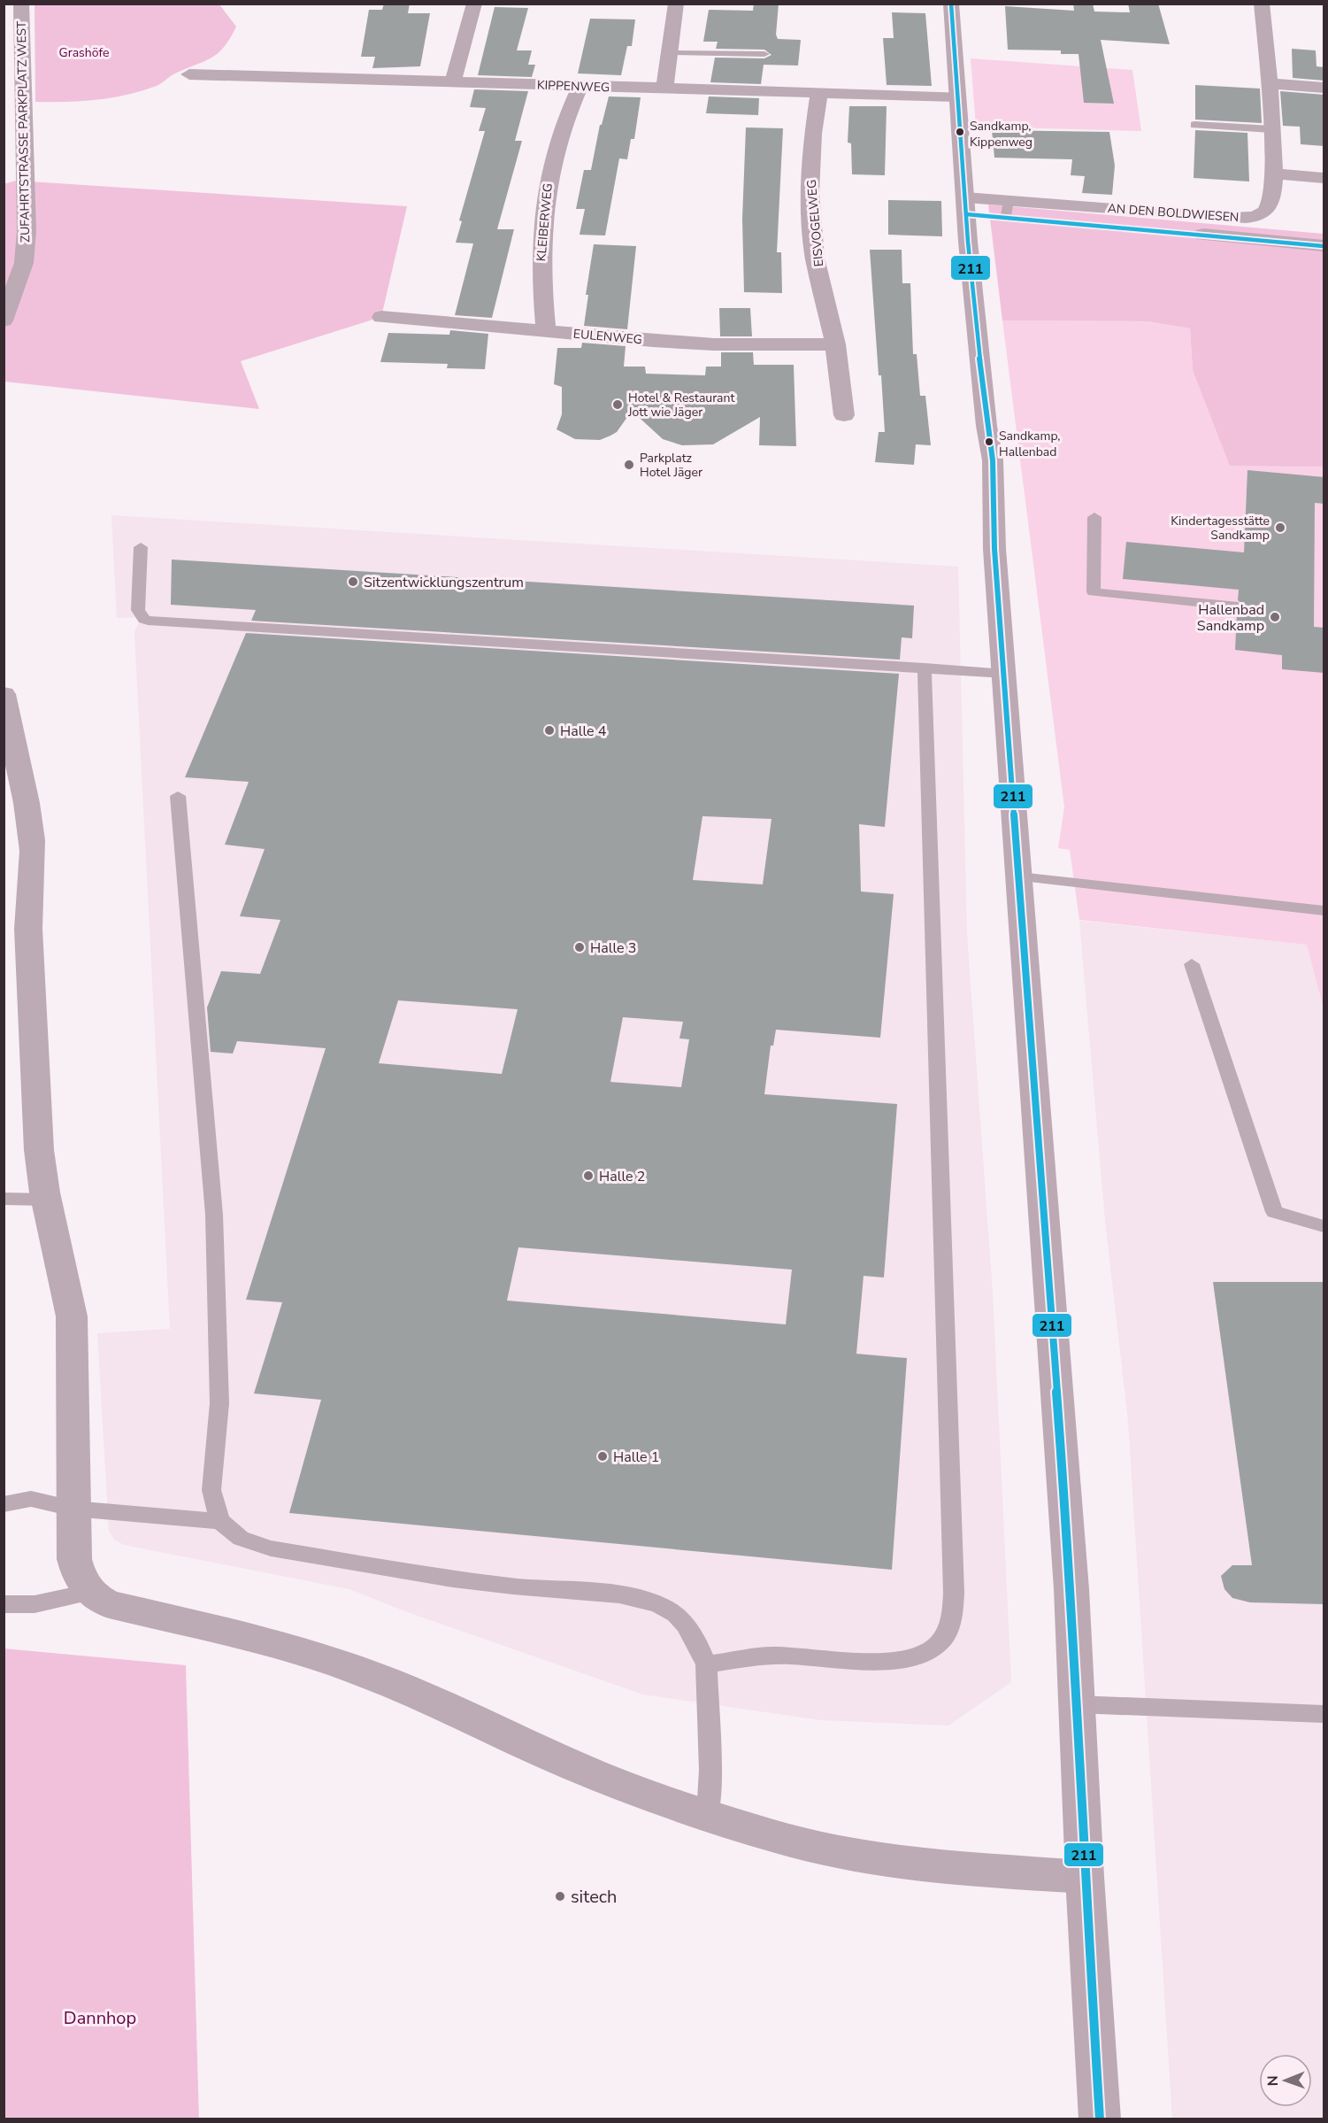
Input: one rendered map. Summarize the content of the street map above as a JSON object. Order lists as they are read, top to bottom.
{
  "streets": {
    "street": [
      "KIPPENWEG",
      "ZUFAHRTSTRASSE PARKPLATZ WEST",
      "AN DEN BOLDWIESEN",
      "KLEIBERWEG",
      "EISVOGELWEG",
      "EULENWEG"
    ]
  },
  "crossings": [
    ["KIPPENWEG", "KLEIBERWEG"],
    ["KIPPENWEG", "EISVOGELWEG"],
    ["KLEIBERWEG", "EULENWEG"],
    ["EISVOGELWEG", "EULENWEG"]
  ],
  "parks": ["Grashöfe", "Dannhop"],
  "places": [
    "Sandkamp, Kippenweg",
    "Hotel & Restaurant Jott wie Jäger",
    "Sandkamp, Hallenbad",
    "Parkplatz Hotel Jäger",
    "Kindertagesstätte Sandkamp",
    "Sitzentwicklungszentrum",
    "Hallenbad Sandkamp",
    "Halle 4",
    "Halle 3",
    "Halle 2",
    "Halle 1",
    "sitech"
  ],
  "lines": ["transit line 211"],
  "north": "left"
}
